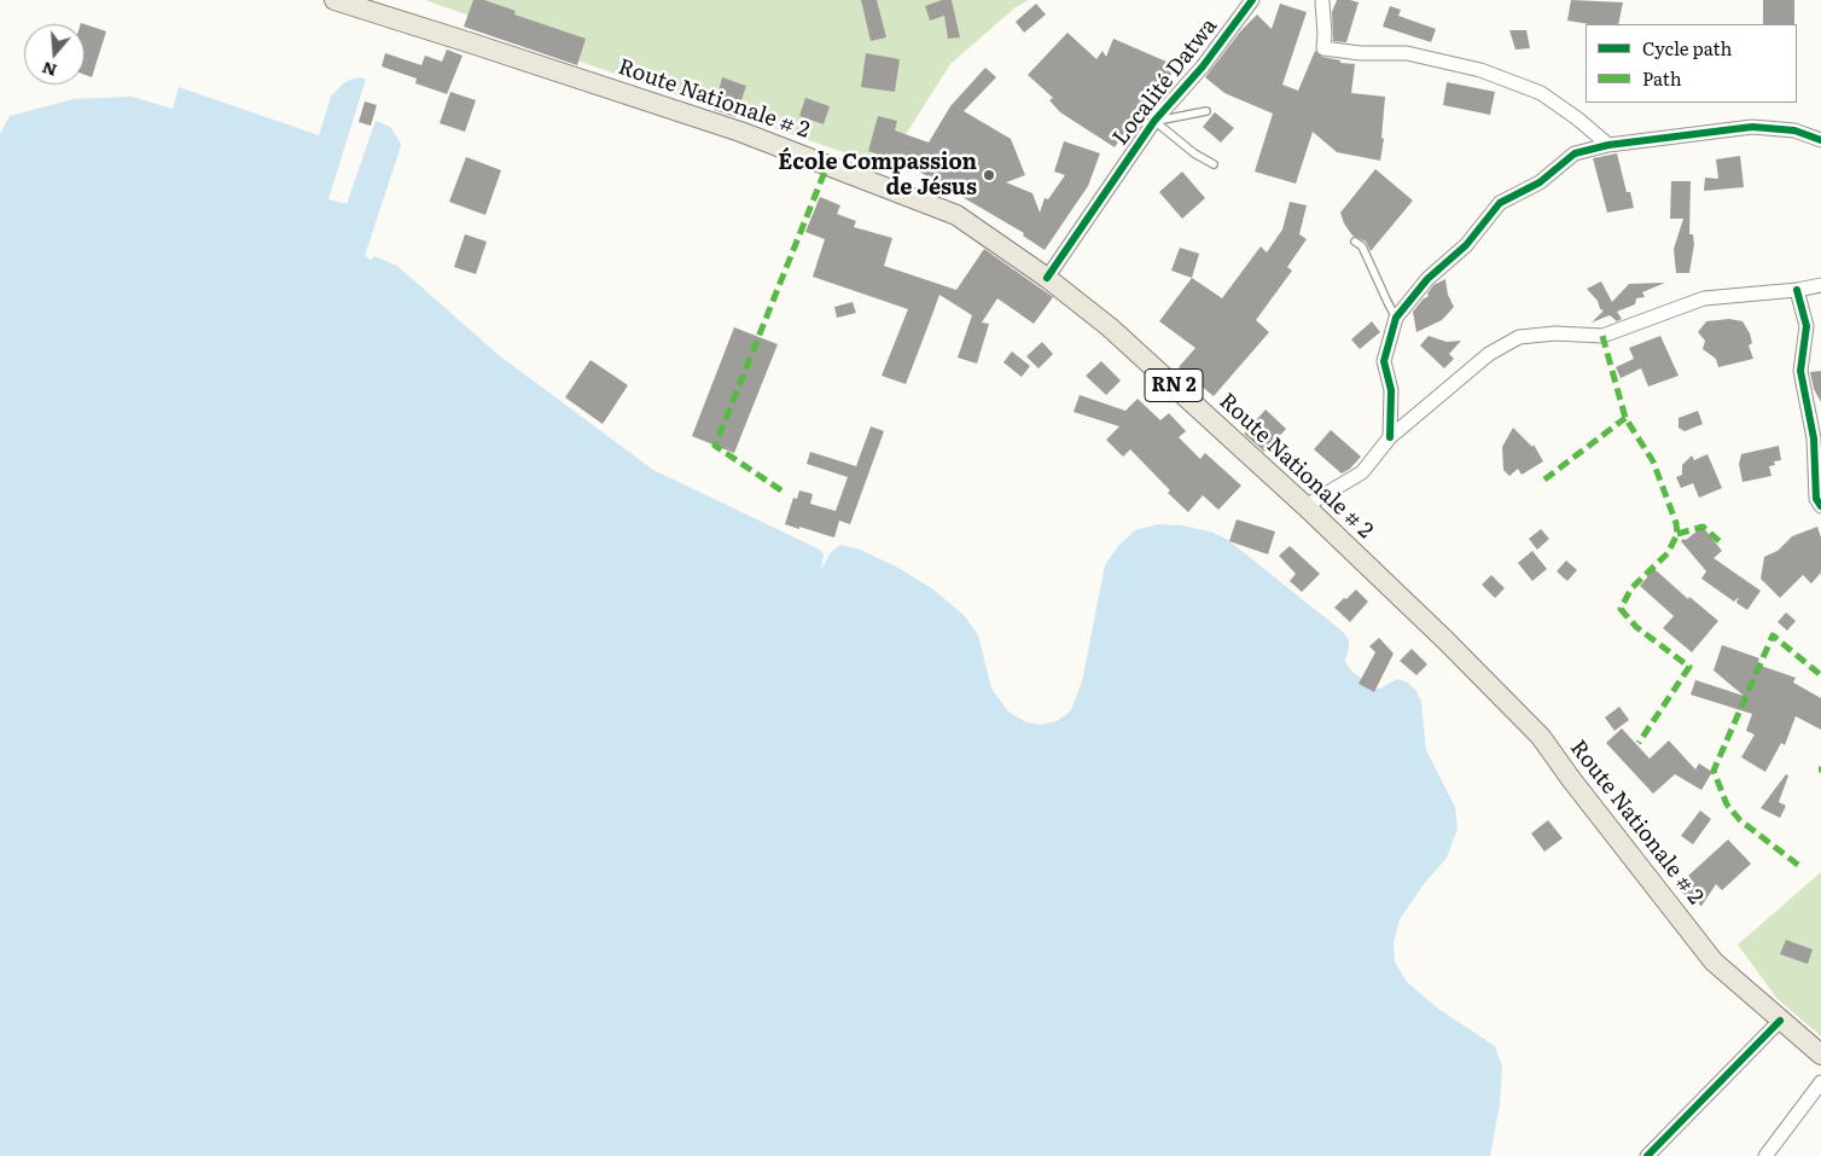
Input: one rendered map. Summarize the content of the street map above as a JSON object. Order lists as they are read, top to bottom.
{
  "streets": {
    "main road": ["Route Nationale # 2", "RN 2"],
    "street": ["Localité Datwa"]
  },
  "crossings": [
    ["Localité Datwa", "Route Nationale # 2"]
  ],
  "places": ["École Compassion de Jésus"],
  "legend": ["Cycle path", "Path"],
  "north": "bottom"
}
